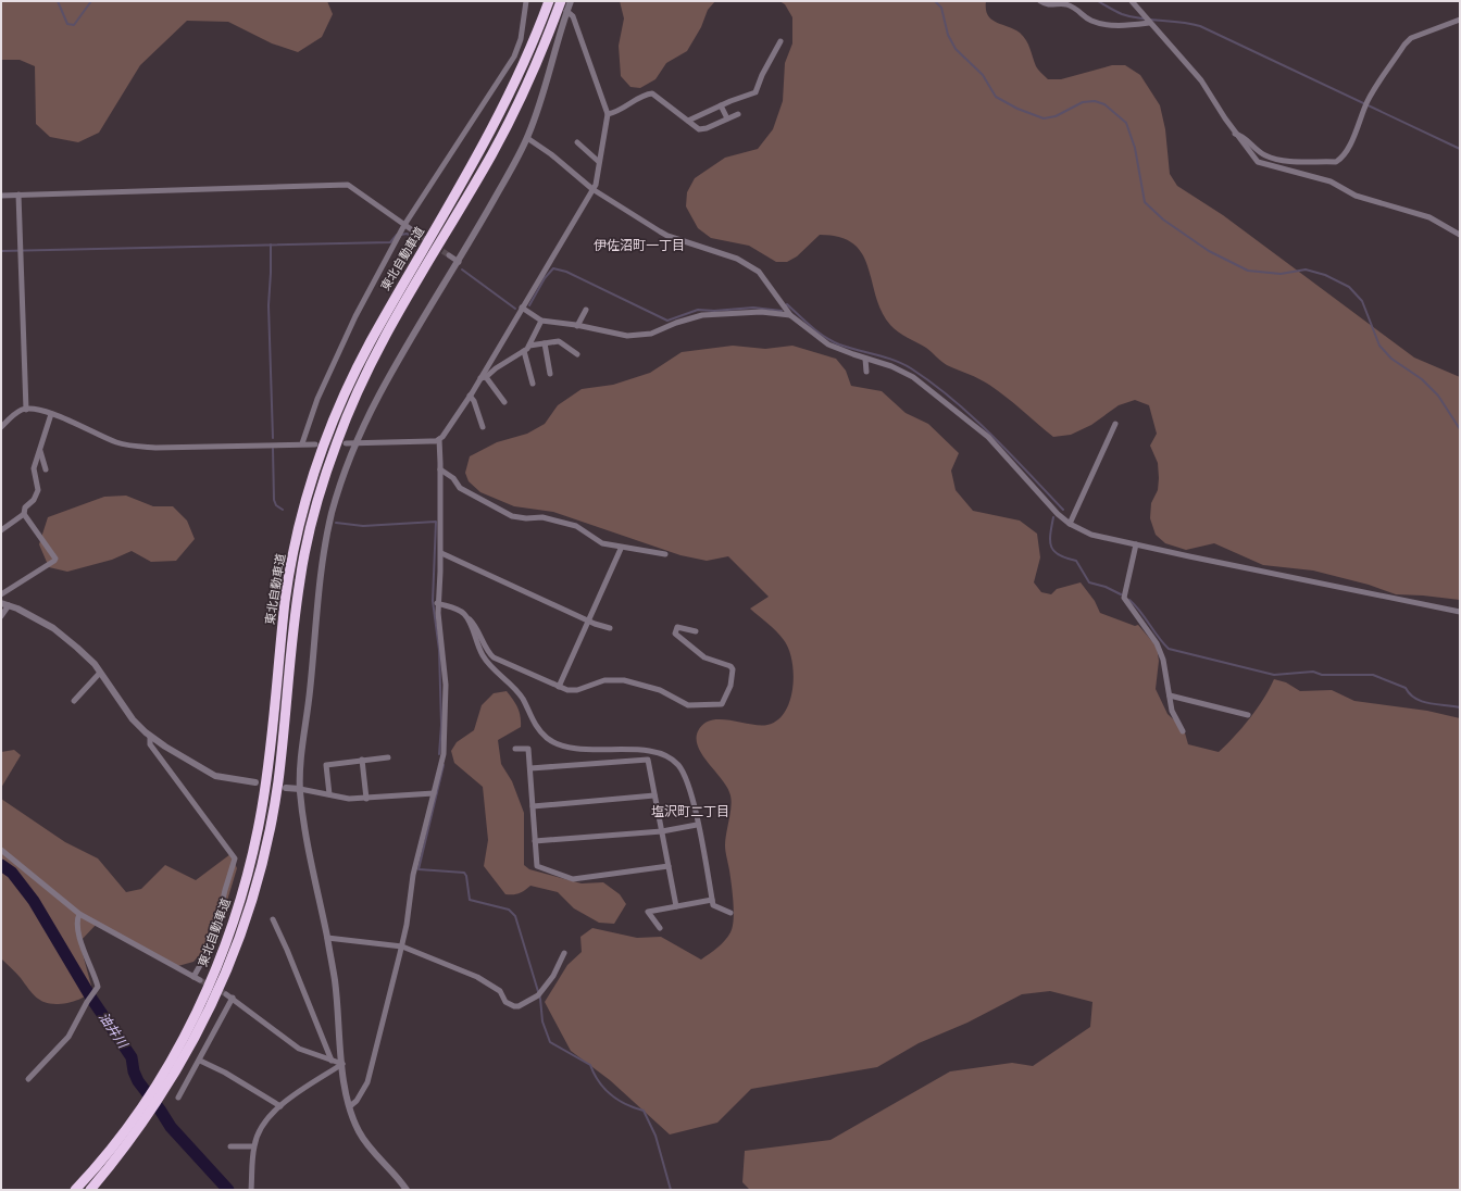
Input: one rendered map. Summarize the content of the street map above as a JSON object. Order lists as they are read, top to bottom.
{
  "streets": {
    "highway": ["東北自動車道"]
  },
  "districts": ["伊佐沼町一丁目", "塩沢町二丁目"],
  "water": ["油井川"]
}
